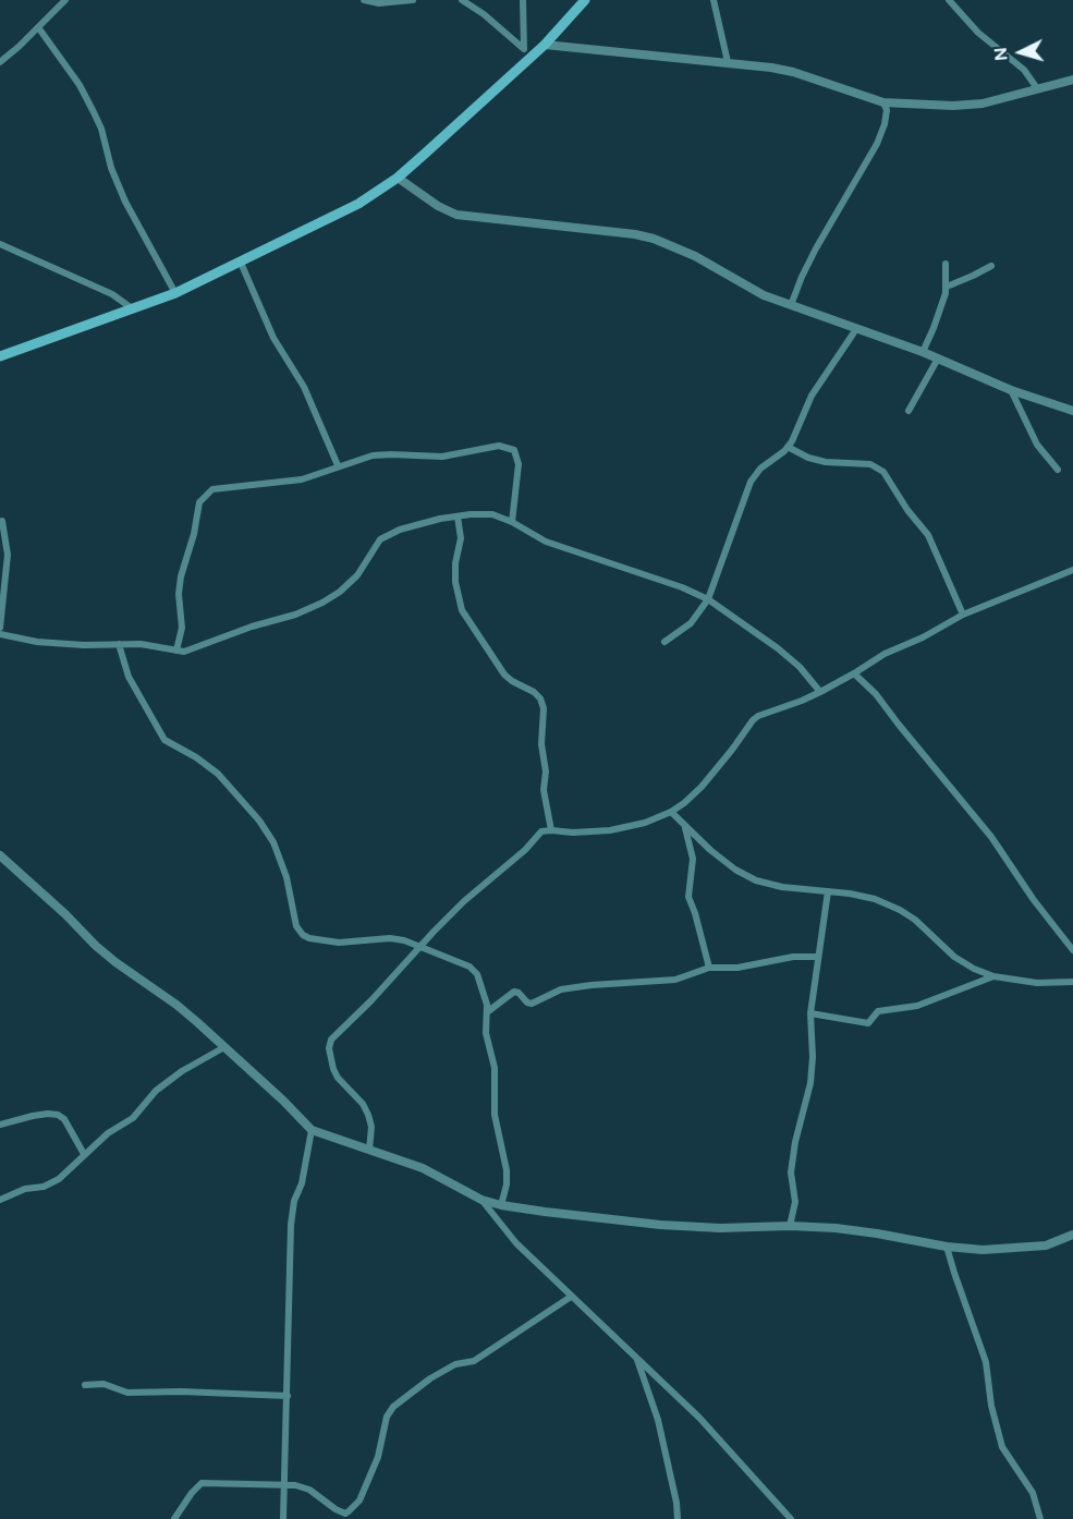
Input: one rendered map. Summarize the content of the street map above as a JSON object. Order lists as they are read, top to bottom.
{
  "north": "left"
}
